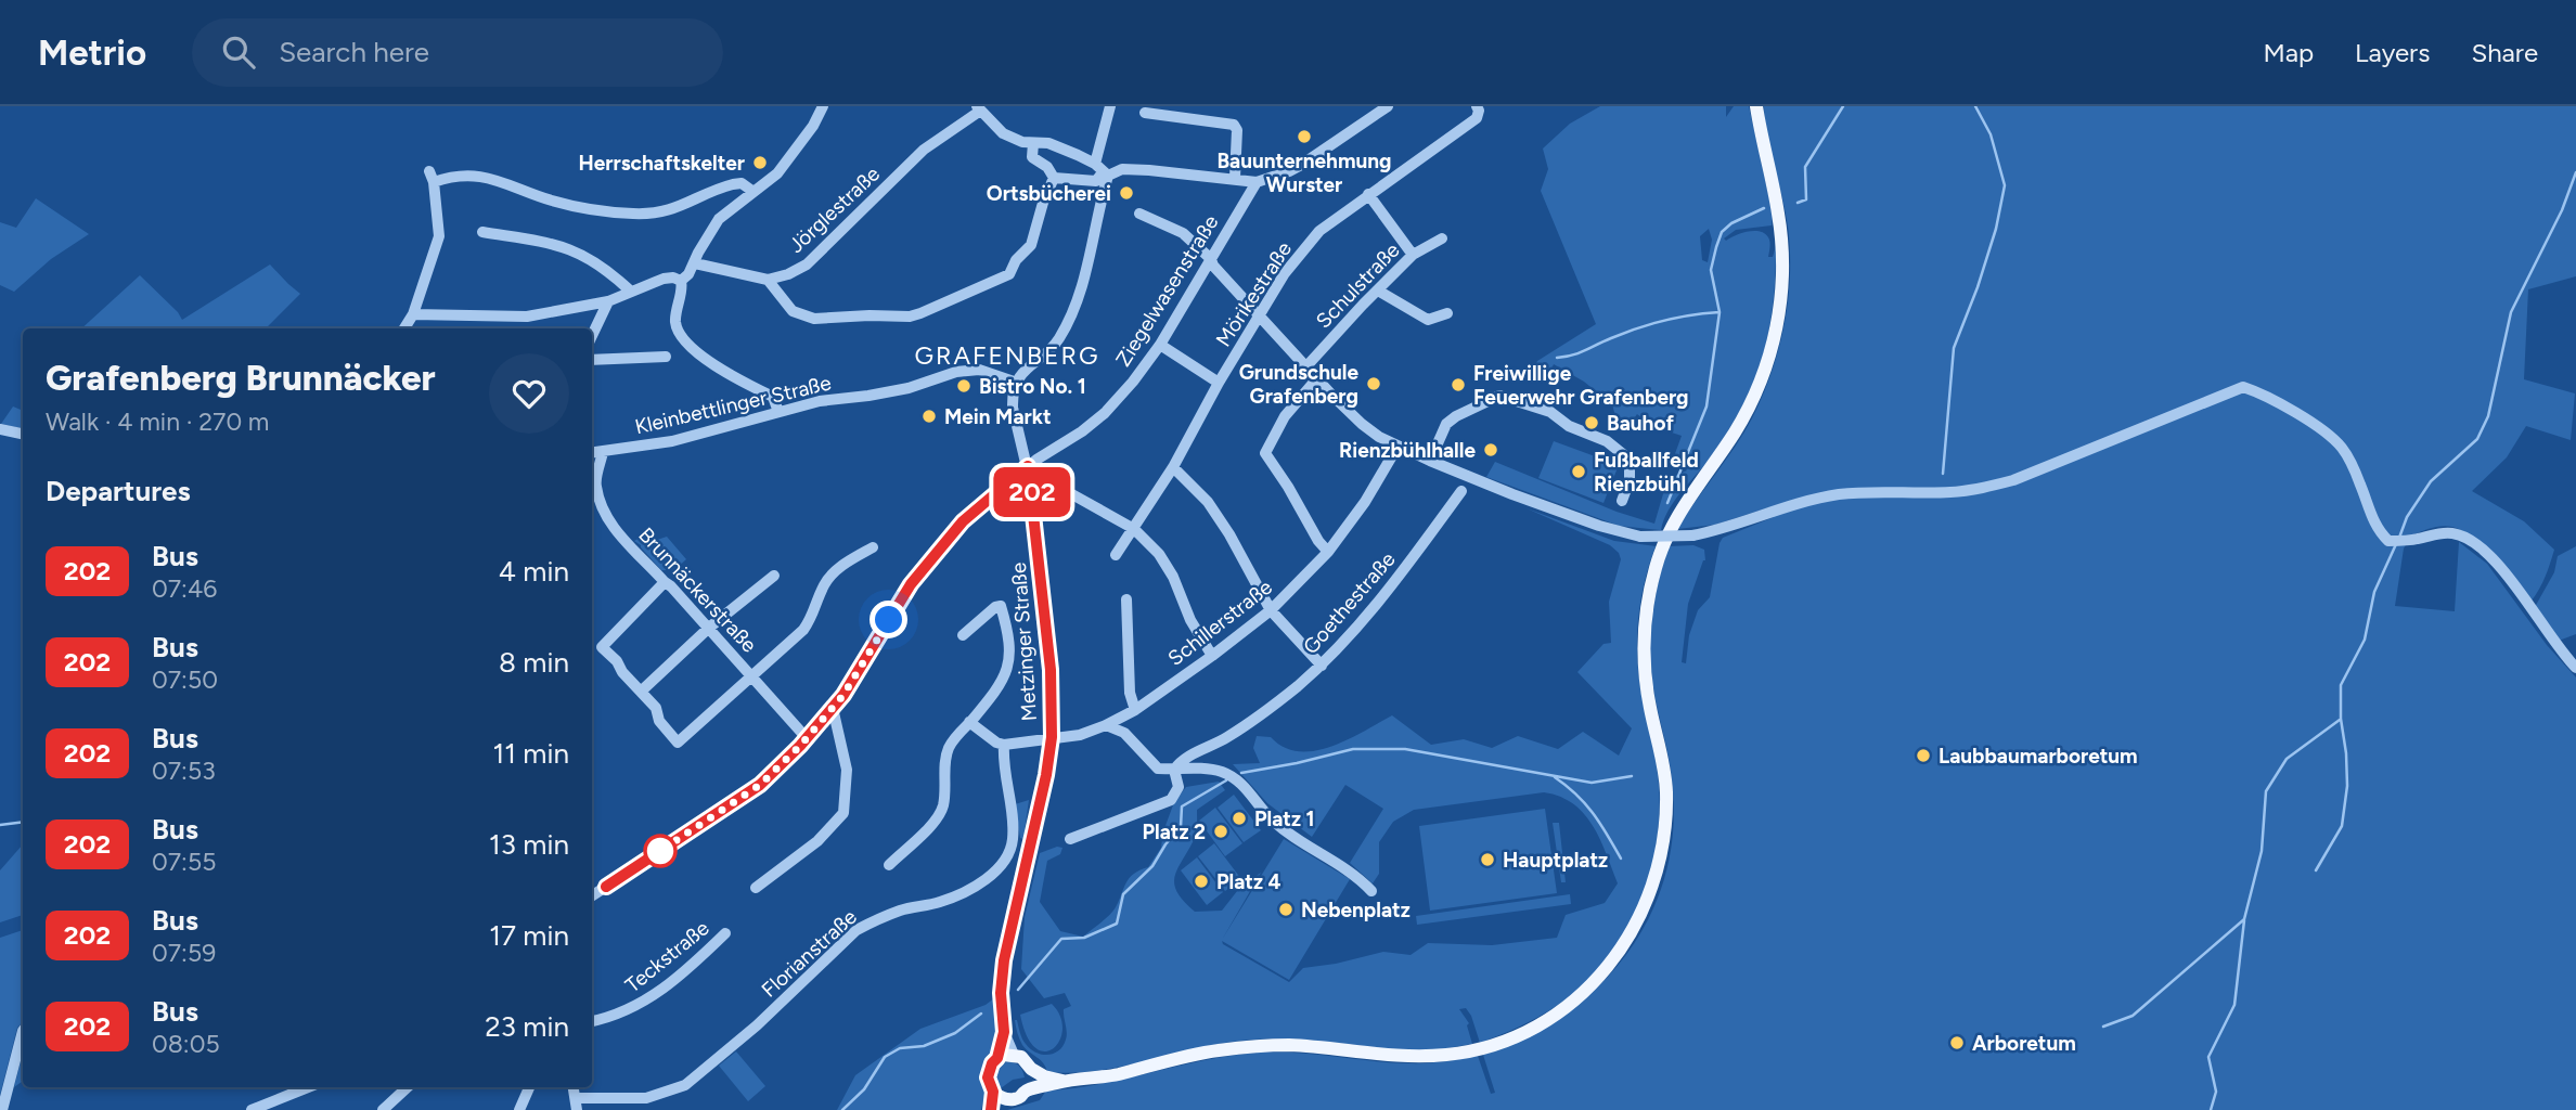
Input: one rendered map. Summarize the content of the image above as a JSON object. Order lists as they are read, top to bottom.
{
  "streets": {
    "street": [
      "Jörglestraße",
      "Schulstraße",
      "Ziegelwasenstraße",
      "Mörikestraße",
      "Kleinbettlinger Straße",
      "Brunnäckerstraße",
      "Goethestraße",
      "Schillerstraße",
      "Metzinger Straße",
      "Florianstraße",
      "Teckstraße"
    ]
  },
  "crossings": [
    ["Ziegelwasenstraße", "Brunnäckerstraße"],
    ["Ziegelwasenstraße", "Metzinger Straße"],
    ["Kleinbettlinger Straße", "Brunnäckerstraße"],
    ["Kleinbettlinger Straße", "Metzinger Straße"],
    ["Schillerstraße", "Metzinger Straße"]
  ],
  "districts": ["GRAFENBERG"],
  "places": [
    "Bauunternehmung Wurster",
    "Herrschaftskelter",
    "Ortsbücherei",
    "Grundschule Grafenberg",
    "Freiwillige Feuerwehr Grafenberg",
    "Bistro No. 1",
    "Mein Markt",
    "Bauhof",
    "Rienzbühlhalle",
    "Fußballfeld Rienzbühl",
    "Laubbaumarboretum",
    "Platz 1",
    "Platz 2",
    "Hauptplatz",
    "Platz 4",
    "Nebenplatz",
    "Arboretum"
  ],
  "lines": ["bus line 202"],
  "page": {
    "header": "Metrio",
    "search": "Search here",
    "nav": ["Map", "Layers", "Share"],
    "on_map": "202",
    "heading": [
      ["Grafenberg Brunnäcker", "Walk · 4 min · 270 m"],
      "Departures"
    ],
    "list": [
      {
        "mark": "202",
        "name": "Bus",
        "note": "07:46",
        "value": "4 min"
      },
      {
        "mark": "202",
        "name": "Bus",
        "note": "07:50",
        "value": "8 min"
      },
      {
        "mark": "202",
        "name": "Bus",
        "note": "07:53",
        "value": "11 min"
      },
      {
        "mark": "202",
        "name": "Bus",
        "note": "07:55",
        "value": "13 min"
      },
      {
        "mark": "202",
        "name": "Bus",
        "note": "07:59",
        "value": "17 min"
      },
      {
        "mark": "202",
        "name": "Bus",
        "note": "08:05",
        "value": "23 min"
      }
    ]
  }
}
